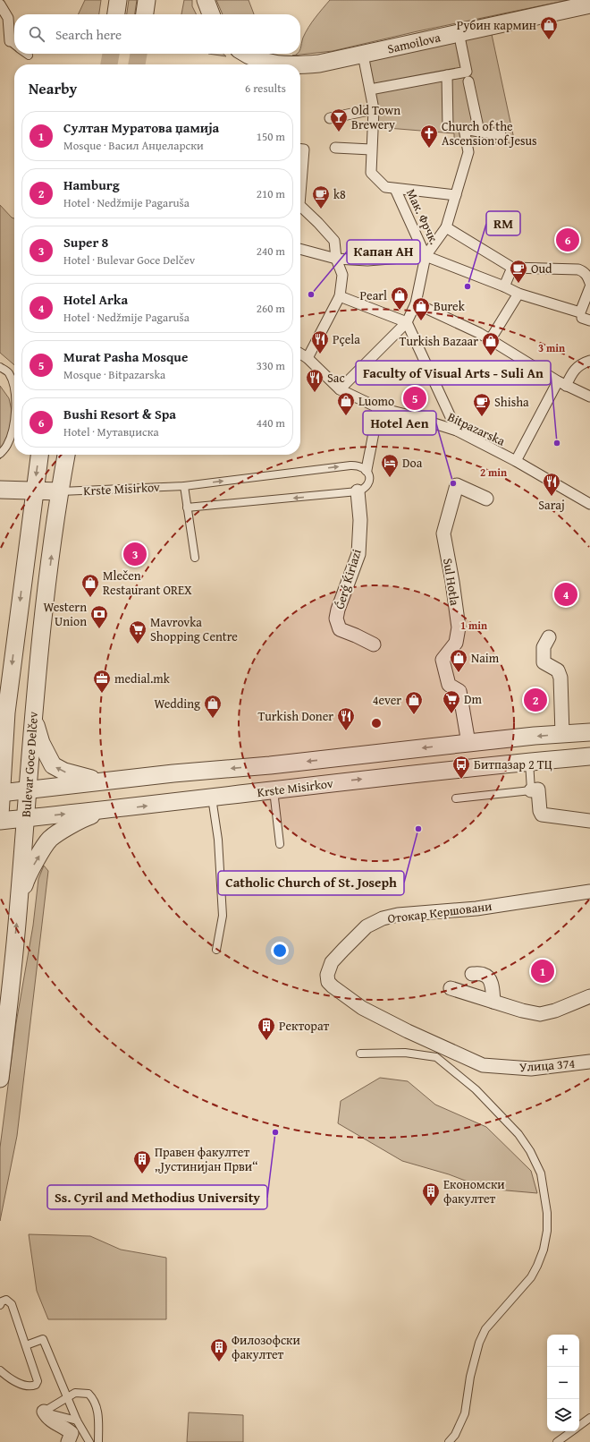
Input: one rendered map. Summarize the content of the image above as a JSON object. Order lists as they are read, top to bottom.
{
  "streets": {
    "street": [
      "Samoilova",
      "Мак. Фрчк.",
      "Bitpazarska",
      "Krste Misirkov",
      "Ǵerǵ Ḱiriazi",
      "Sul Hotla",
      "Bulevar Goce Delčev",
      "Отокар Кершовани",
      "Улица 374"
    ]
  },
  "crossings": [
    ["Krste Misirkov", "Sul Hotla"],
    ["Krste Misirkov", "Bulevar Goce Delčev"],
    ["Отокар Кершовани", "Улица 374"]
  ],
  "places": {
    "shop": [
      "Рубин кармин",
      "Pearl",
      "Burek",
      "Turkish Bazaar",
      "Luomo",
      "Mlečen Restaurant OREX",
      "Naim",
      "4ever",
      "Wedding"
    ],
    "bar": ["Old Town Brewery"],
    "church": ["Church of the Ascension of Jesus"],
    "cafe": ["k8", "Oud", "Shisha"],
    "other": [
      "RM",
      "Капан АН",
      "Faculty of Visual Arts - Suli An",
      "Hotel Aen",
      "Catholic Church of St. Joseph",
      "Ss. Cyril and Methodius University"
    ],
    "restaurant": [
      "Pçela",
      "Sac",
      "Saraj",
      "Turkish Doner"
    ],
    "hotel": ["Doa"],
    "bank": ["Western Union"],
    "supermarket": ["Mavrovka Shopping Centre", "Dm"],
    "office": ["medial.mk"],
    "bus stop": ["Битпазар 2 ТЦ"],
    "building": [
      "Ректорат",
      "Правен факултет „Јустинијан Први“",
      "Економски факултет",
      "Филозофски факултет"
    ]
  },
  "page": {
    "search": "Search here",
    "heading": ["Nearby", "6 results"],
    "list": [
      {
        "mark": "1",
        "name": "Султан Муратова џамија",
        "note": "Mosque · Васил Анџеларски",
        "value": "150 m"
      },
      {
        "mark": "2",
        "name": "Hamburg",
        "note": "Hotel · Nedžmije Pagaruša",
        "value": "210 m"
      },
      {
        "mark": "3",
        "name": "Super 8",
        "note": "Hotel · Bulevar Goce Delčev",
        "value": "240 m"
      },
      {
        "mark": "4",
        "name": "Hotel Arka",
        "note": "Hotel · Nedžmije Pagaruša",
        "value": "260 m"
      },
      {
        "mark": "5",
        "name": "Murat Pasha Mosque",
        "note": "Mosque · Bitpazarska",
        "value": "330 m"
      },
      {
        "mark": "6",
        "name": "Bushi Resort & Spa",
        "note": "Hotel · Мутавџиска",
        "value": "440 m"
      }
    ],
    "pins": [
      "6",
      "5",
      "3",
      "4",
      "2",
      "1"
    ],
    "map_buttons": ["+", "−"]
  },
  "rings": ["3 min", "2 min", "1 min"]
}
